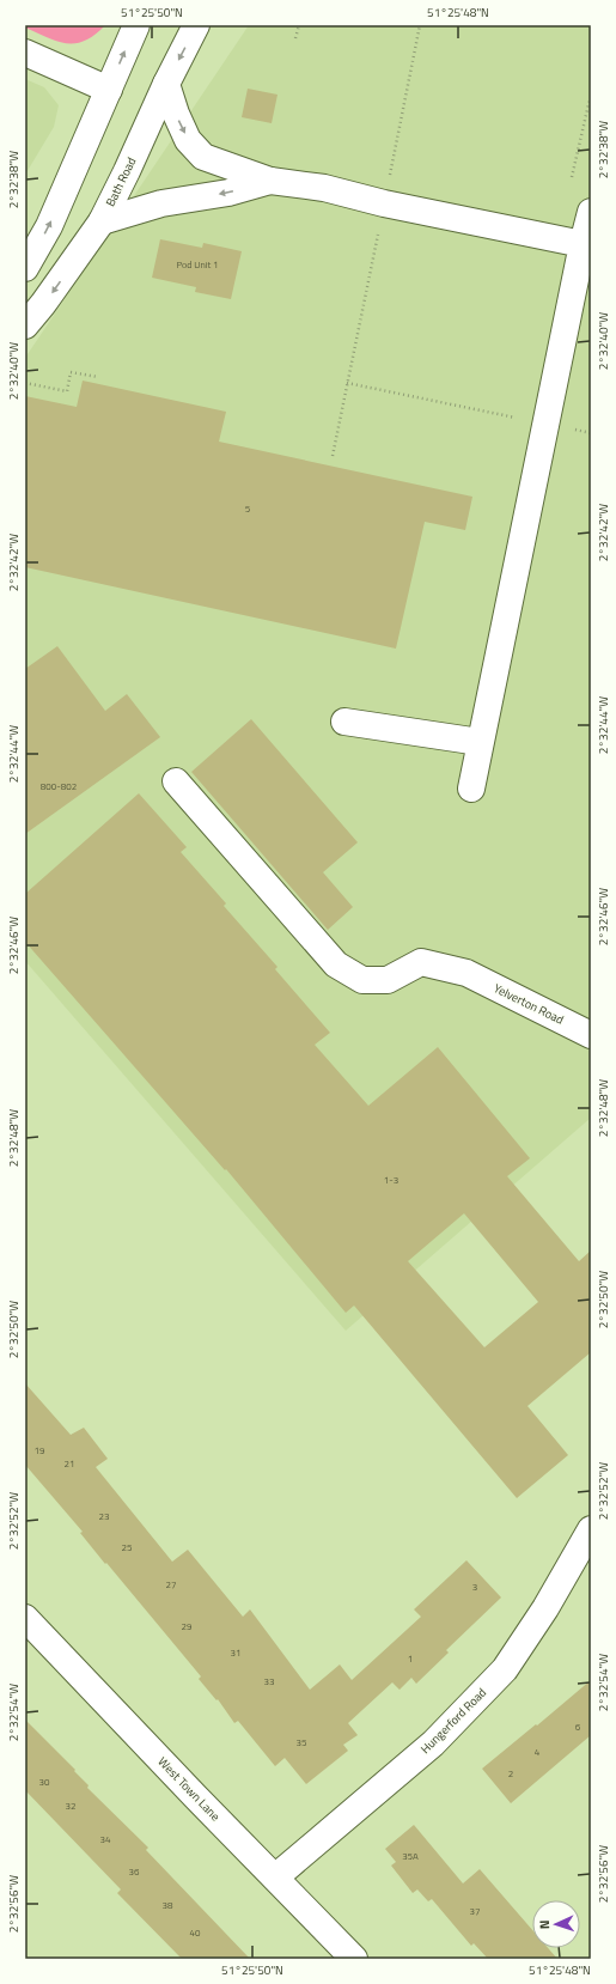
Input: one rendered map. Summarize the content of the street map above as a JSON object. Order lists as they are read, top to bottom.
{
  "streets": {
    "main road": [
      "Bath Road",
      "Yelverton Road",
      "Hungerford Road",
      "West Town Lane"
    ]
  },
  "crossings": [
    ["Hungerford Road", "West Town Lane"]
  ],
  "house_numbers": [
    "Pod Unit 1",
    "5",
    "800-802",
    "1-3",
    "19",
    "21",
    "23",
    "25",
    "27",
    "3",
    "29",
    "31",
    "1",
    "33",
    "6",
    "35",
    "4",
    "2",
    "30",
    "32",
    "34",
    "35A",
    "36",
    "38",
    "37",
    "40"
  ],
  "north": "left",
  "coordinates": [
    "51°25'50\"N",
    "51°25'48\"N",
    "2°32'38\"W",
    "2°32'40\"W",
    "2°32'42\"W",
    "2°32'44\"W",
    "2°32'46\"W",
    "2°32'48\"W",
    "2°32'50\"W",
    "2°32'52\"W",
    "2°32'54\"W",
    "2°32'56\"W"
  ]
}
